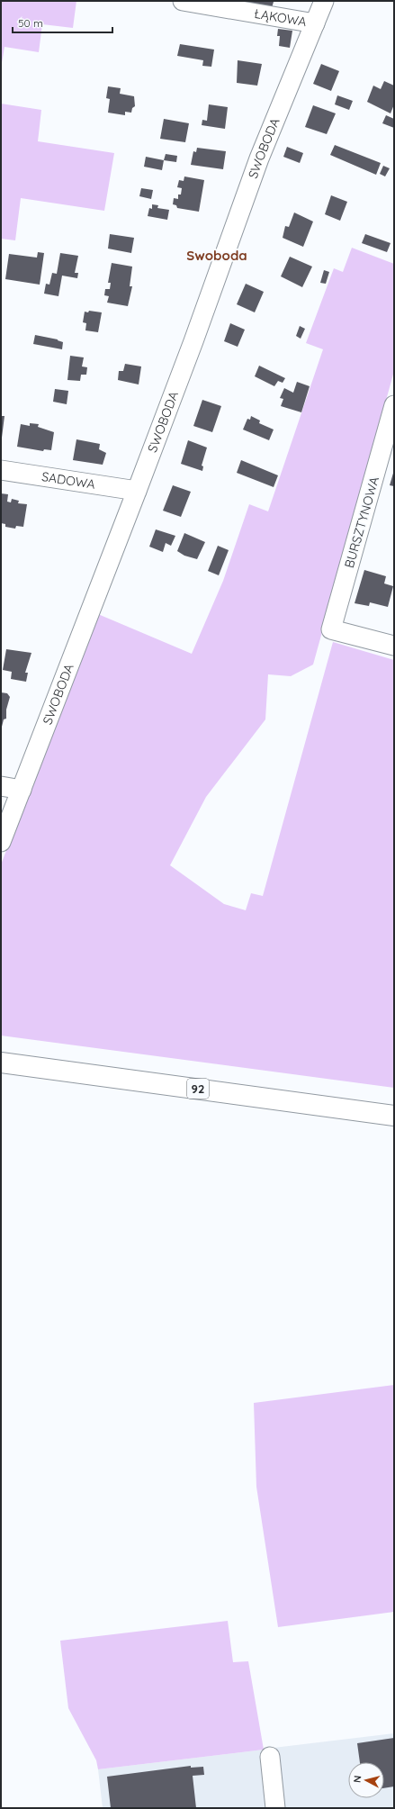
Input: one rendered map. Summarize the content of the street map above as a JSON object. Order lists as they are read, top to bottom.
{
  "streets": {
    "main road": ["92"],
    "street": [
      "ŁĄKOWA",
      "SWOBODA",
      "SADOWA",
      "BURSZTYNOWA"
    ]
  },
  "crossings": [
    ["ŁĄKOWA", "SWOBODA"],
    ["SWOBODA", "SADOWA"]
  ],
  "districts": ["Swoboda"],
  "scale_bar": "50 m",
  "north": "left"
}
